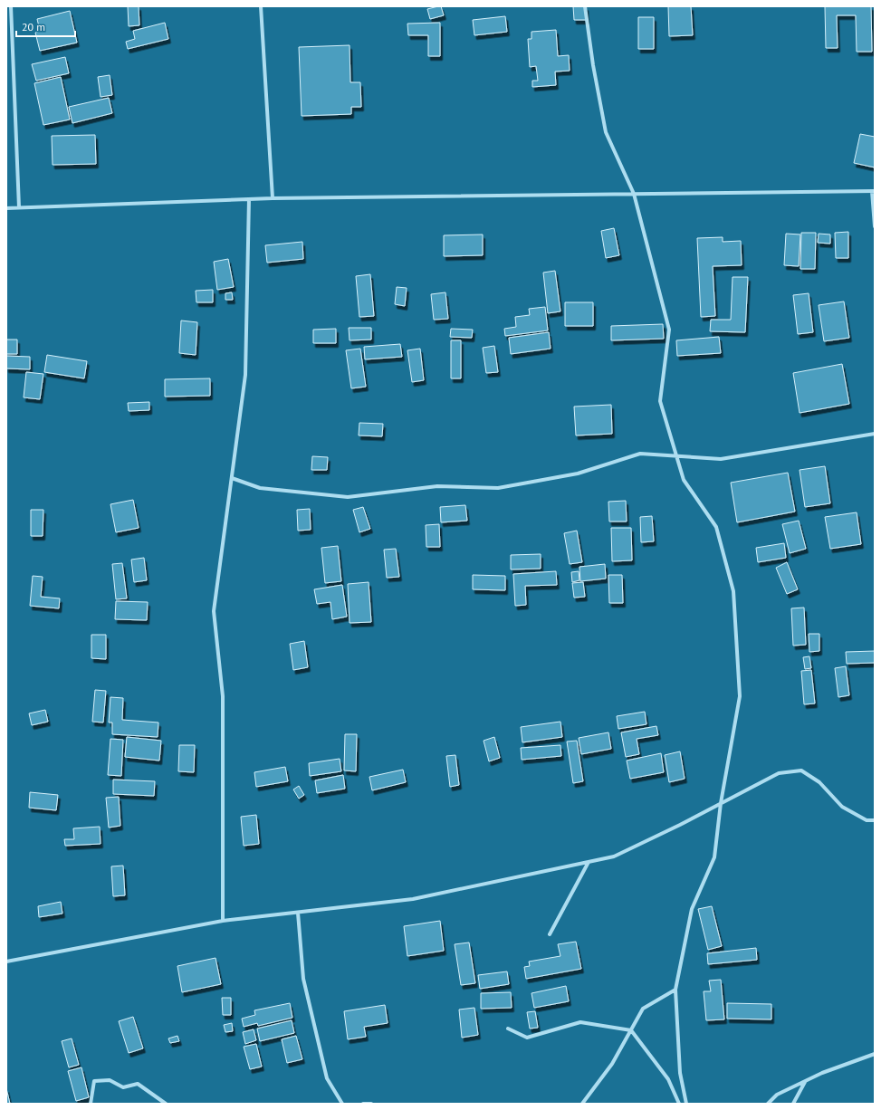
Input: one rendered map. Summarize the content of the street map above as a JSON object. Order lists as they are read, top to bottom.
{
  "scale_bar": "20 m"
}
